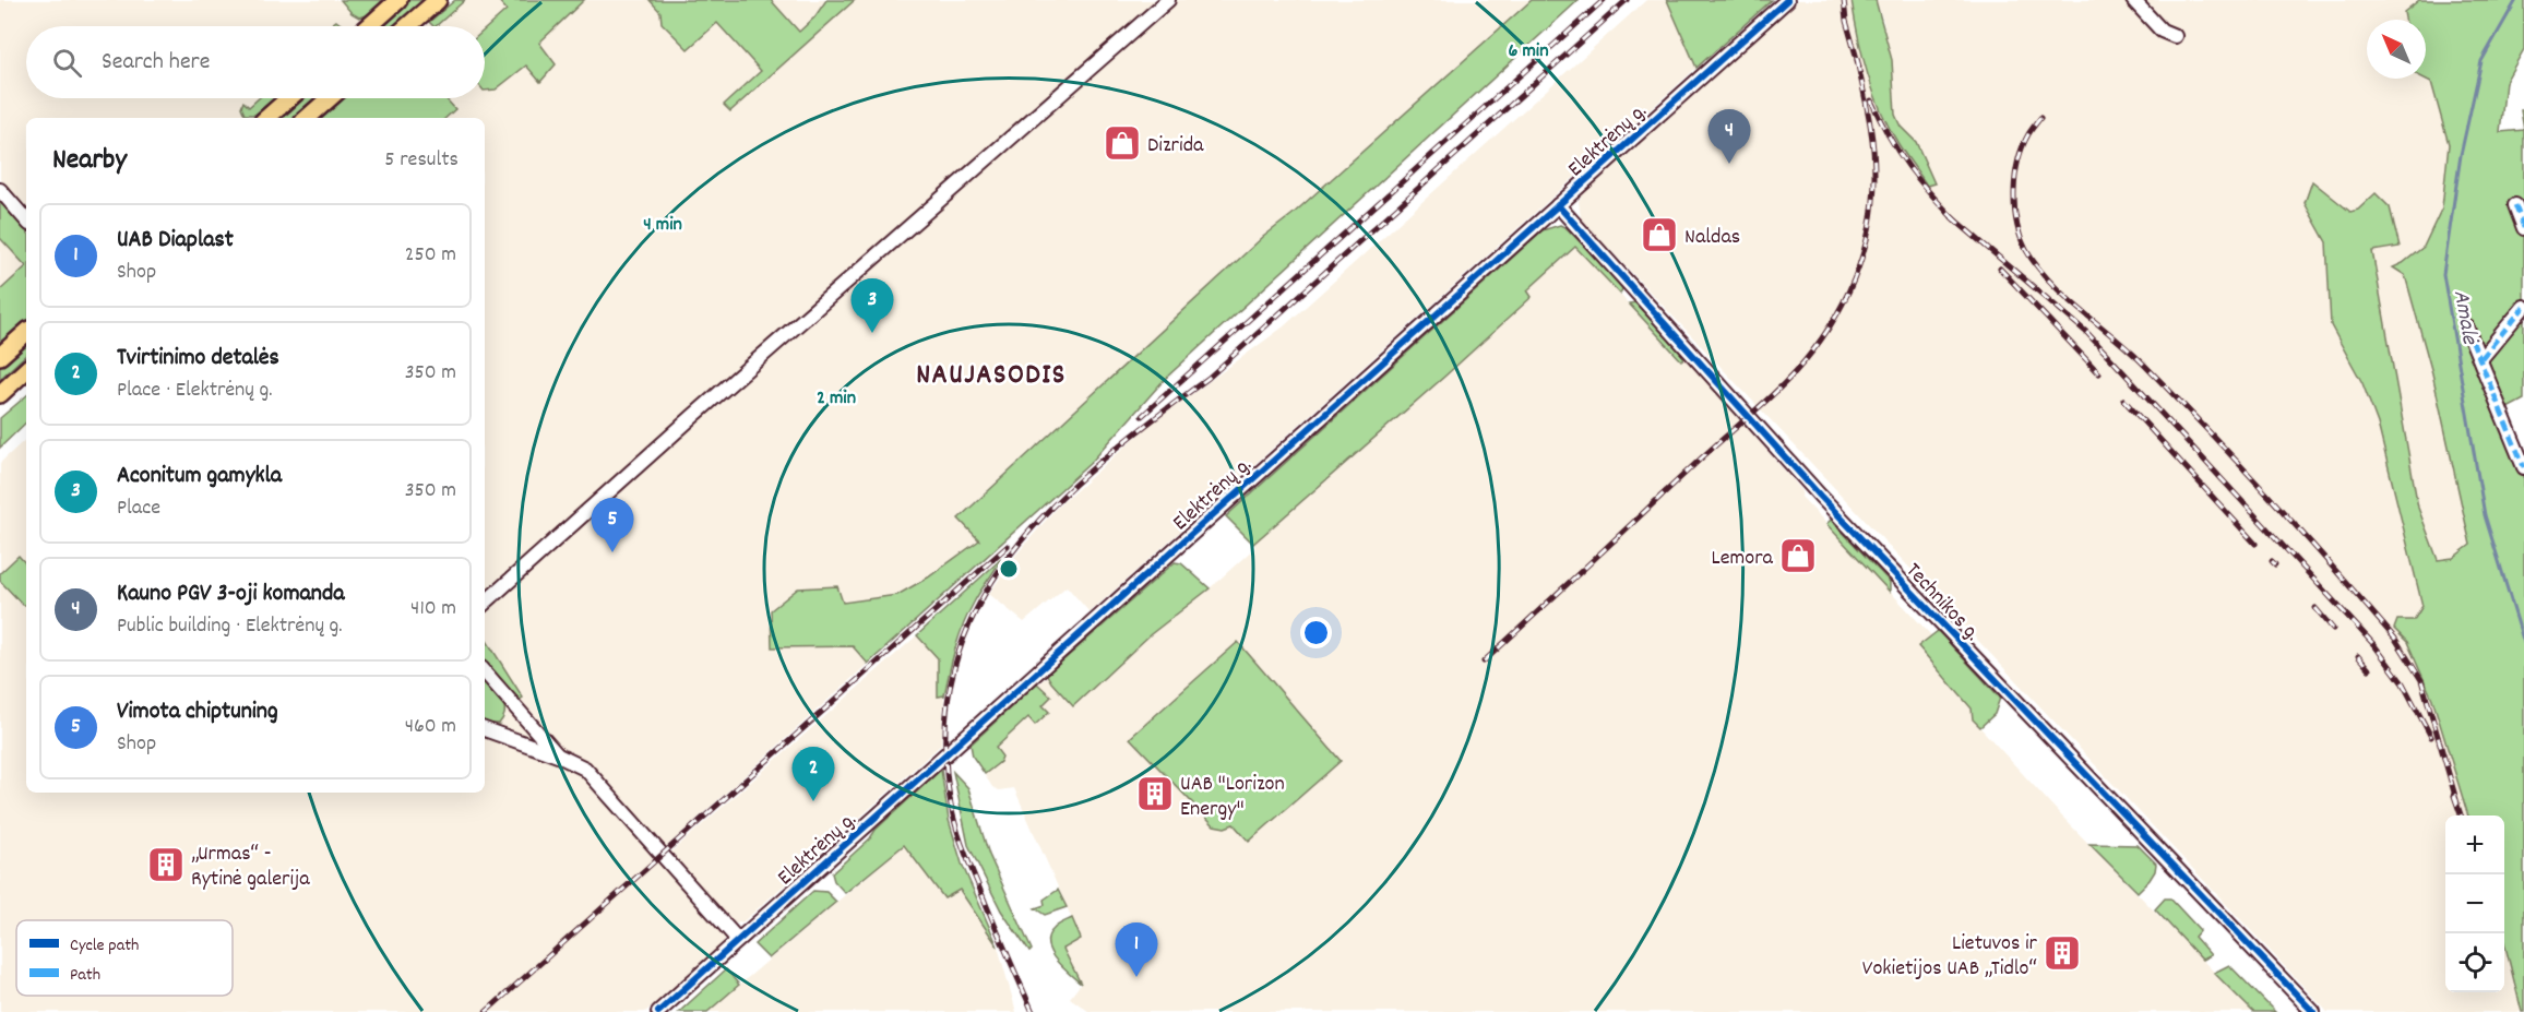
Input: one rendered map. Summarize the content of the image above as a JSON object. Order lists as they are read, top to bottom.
{
  "streets": {
    "street": ["Elektrėnų g.", "Technikos g."]
  },
  "crossings": [
    ["Elektrėnų g.", "Technikos g."]
  ],
  "districts": ["NAUJASODIS"],
  "water": ["Amalė"],
  "places": {
    "shop": ["Dizrida", "Naldas", "Lemora"],
    "building": ["UAB \"Lorizon Energy\"", "„Urmas“ - Rytinė galerija", "Lietuvos ir Vokietijos UAB „Tidlo“"]
  },
  "legend": ["Cycle path", "Path"],
  "north": "top left",
  "page": {
    "search": "Search here",
    "pins": [
      "4",
      "3",
      "5",
      "2",
      "1"
    ],
    "heading": ["Nearby", "5 results"],
    "list": [
      {
        "mark": "1",
        "name": "UAB Diaplast",
        "note": "Shop",
        "value": "250 m"
      },
      {
        "mark": "2",
        "name": "Tvirtinimo detalės",
        "note": "Place · Elektrėnų g.",
        "value": "350 m"
      },
      {
        "mark": "3",
        "name": "Aconitum gamykla",
        "note": "Place",
        "value": "350 m"
      },
      {
        "mark": "4",
        "name": "Kauno PGV 3-oji komanda",
        "note": "Public building · Elektrėnų g.",
        "value": "410 m"
      },
      {
        "mark": "5",
        "name": "Vimota chiptuning",
        "note": "Shop",
        "value": "460 m"
      }
    ],
    "map_buttons": ["+", "−"]
  },
  "rings": ["6 min", "4 min", "2 min"]
}
